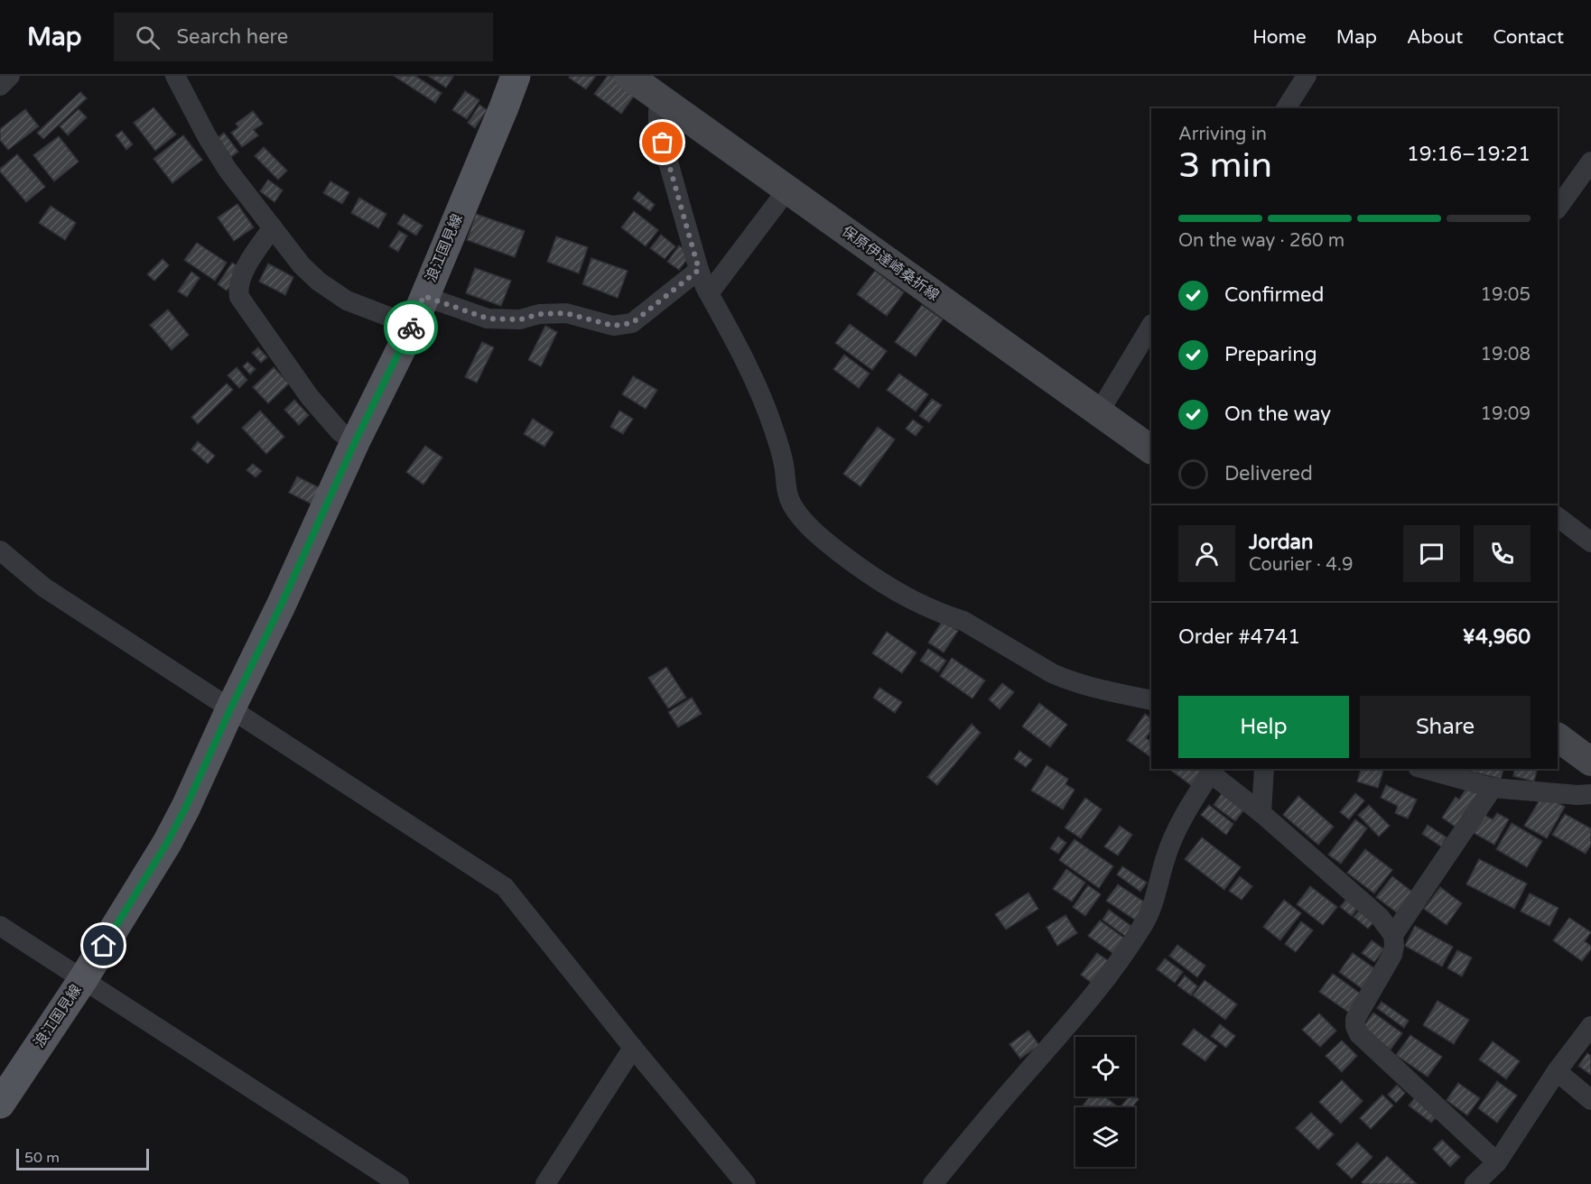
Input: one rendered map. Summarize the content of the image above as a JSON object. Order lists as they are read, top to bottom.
{
  "streets": {
    "main road": ["浪江国見線", "保原伊達崎桑折線"]
  },
  "scale_bar": "50 m",
  "page": {
    "header": "Map",
    "search": "Search here",
    "nav": [
      "Home",
      "Map",
      "About",
      "Contact"
    ],
    "heading": ["3 min", "Arriving in", "19:16–19:21"],
    "panel": [
      "Jordan",
      "Courier · 4.9",
      "Order #4741",
      "¥4,960"
    ],
    "bar": "On the way · 260 m",
    "list": [
      ["Confirmed", "19:05"],
      ["Preparing", "19:08"],
      ["On the way", "19:09"],
      "Delivered"
    ],
    "buttons": ["Help", "Share"],
    "scale": "50 m"
  }
}
